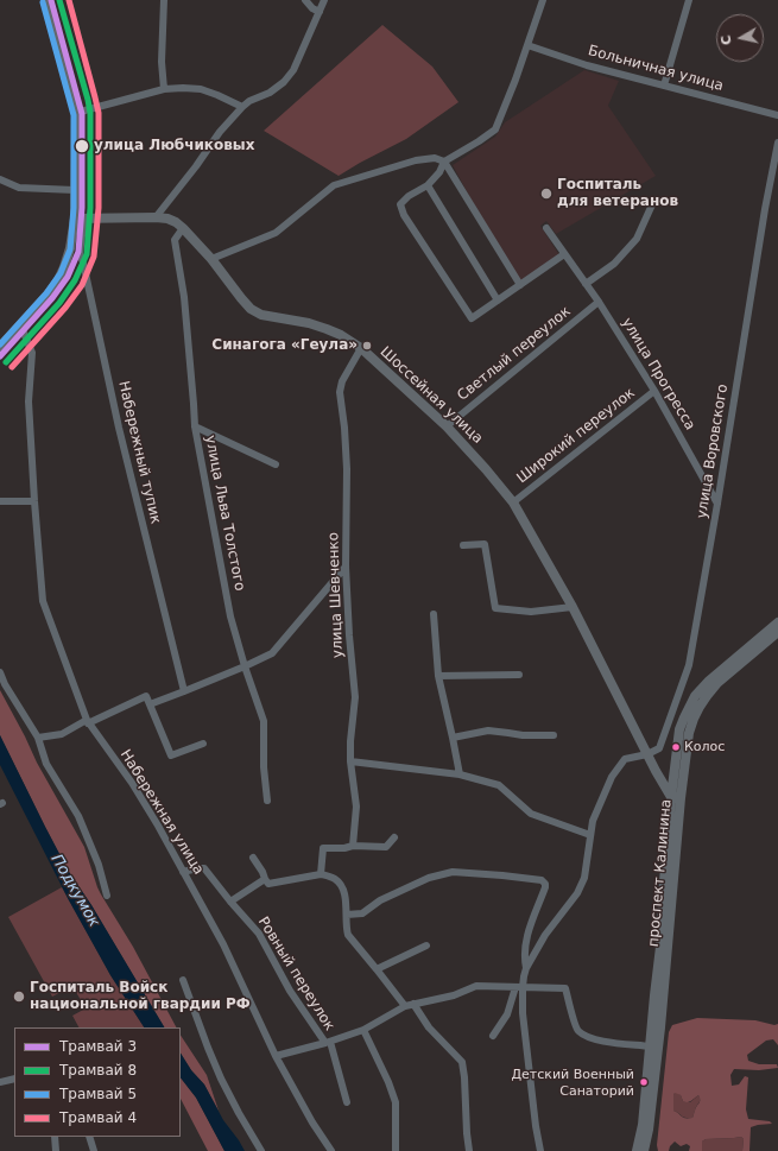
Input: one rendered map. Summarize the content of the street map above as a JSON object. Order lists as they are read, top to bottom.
{
  "streets": {
    "main road": ["Шоссейная улица", "проспект Калинина"],
    "street": [
      "Больничная улица",
      "Светлый переулок",
      "улица Прогресса",
      "Широкий переулок",
      "улица Воровского",
      "Набережный тупик",
      "улица Льва Толстого",
      "улица Шевченко",
      "Набережная улица",
      "Ровный переулок"
    ]
  },
  "crossings": [
    ["Светлый переулок", "улица Прогресса"],
    ["Светлый переулок", "Шоссейная улица"],
    ["улица Прогресса", "Широкий переулок"],
    ["улица Прогресса", "улица Воровского"],
    ["Шоссейная улица", "Широкий переулок"],
    ["Шоссейная улица", "улица Воровского"],
    ["Шоссейная улица", "Набережный тупик"],
    ["Шоссейная улица", "улица Льва Толстого"],
    ["Шоссейная улица", "улица Шевченко"],
    ["Шоссейная улица", "проспект Калинина"],
    ["Набережная улица", "Ровный переулок"]
  ],
  "water": ["Подкумок"],
  "places": [
    "улица Любчиковых",
    "Госпиталь для ветеранов",
    "Синагога «Геула»",
    "Колос",
    "Госпиталь Войск национальной гвардии РФ",
    "Детский Военный Санаторий"
  ],
  "lines": [
    "tram line 3",
    "tram line 8",
    "tram line 4",
    "tram line 5"
  ],
  "legend": [
    "Трамвай 3",
    "Трамвай 8",
    "Трамвай 5",
    "Трамвай 4"
  ],
  "north": "left"
}
